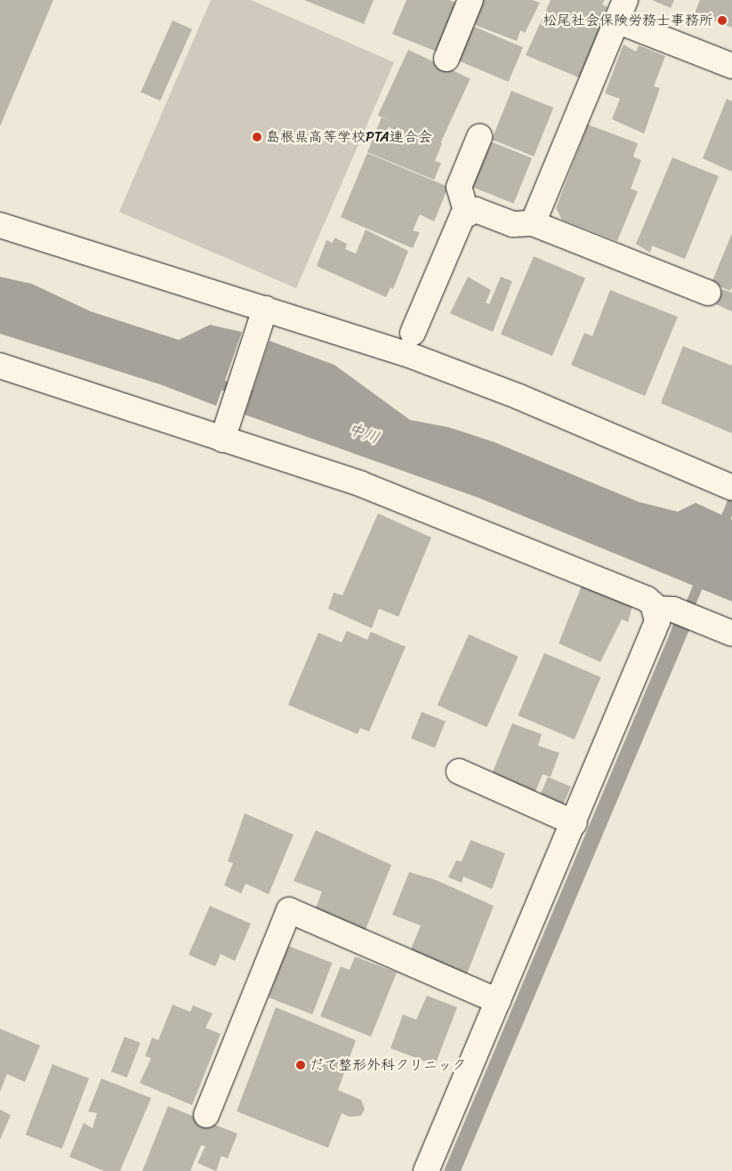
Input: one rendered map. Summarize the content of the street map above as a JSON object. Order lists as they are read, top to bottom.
{
  "water": ["中川"],
  "places": ["松尾社会保険労務士事務所", "島根県高等学校PTA連合会", "だて整形外科クリニック"]
}
